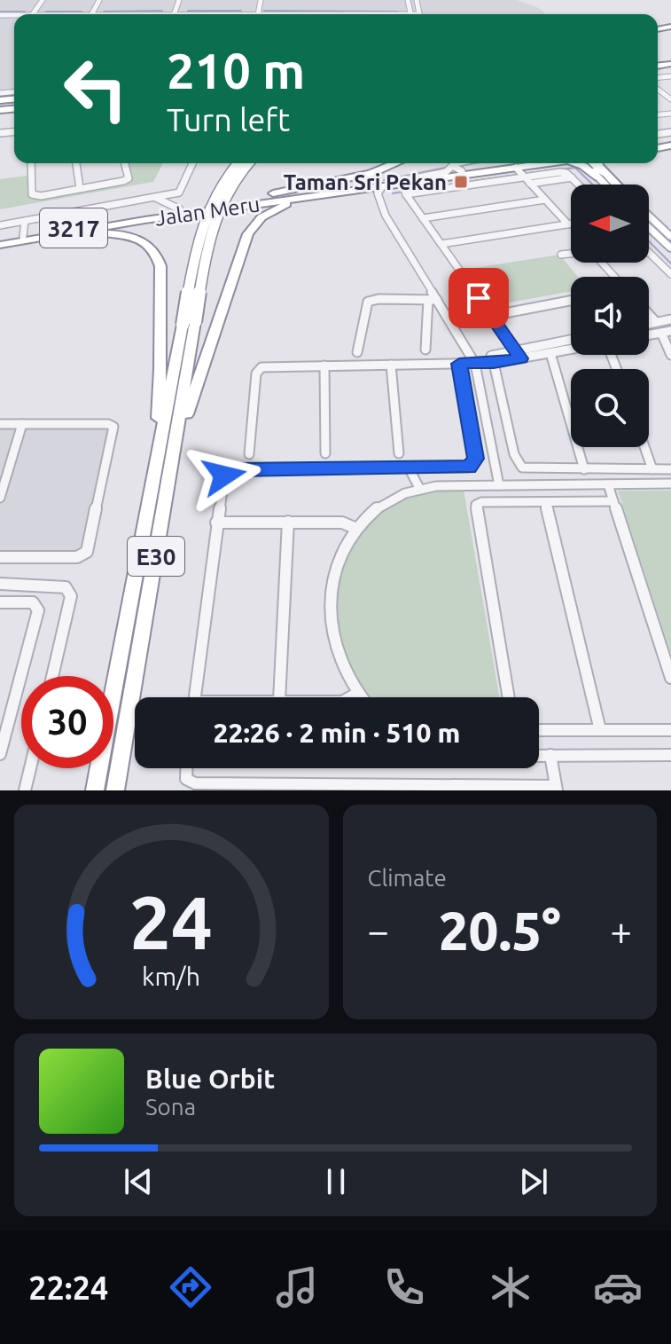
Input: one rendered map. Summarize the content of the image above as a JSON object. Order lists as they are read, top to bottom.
{
  "streets": {
    "highway": ["Jalan Meru", "3217", "E30"]
  },
  "places": {
    "transit": ["Taman Sri Pekan"]
  },
  "north": "left",
  "page": {
    "turn": ["210 m", "Turn left"],
    "limit": "30",
    "trip": "22:26 · 2 min · 510 m",
    "tile": "Climate",
    "heat": ["−", "20.5°", "+"],
    "song": ["Blue Orbit", "Sona"],
    "tabs": "22:24",
    "gauge": ["24", "km/h"]
  }
}
